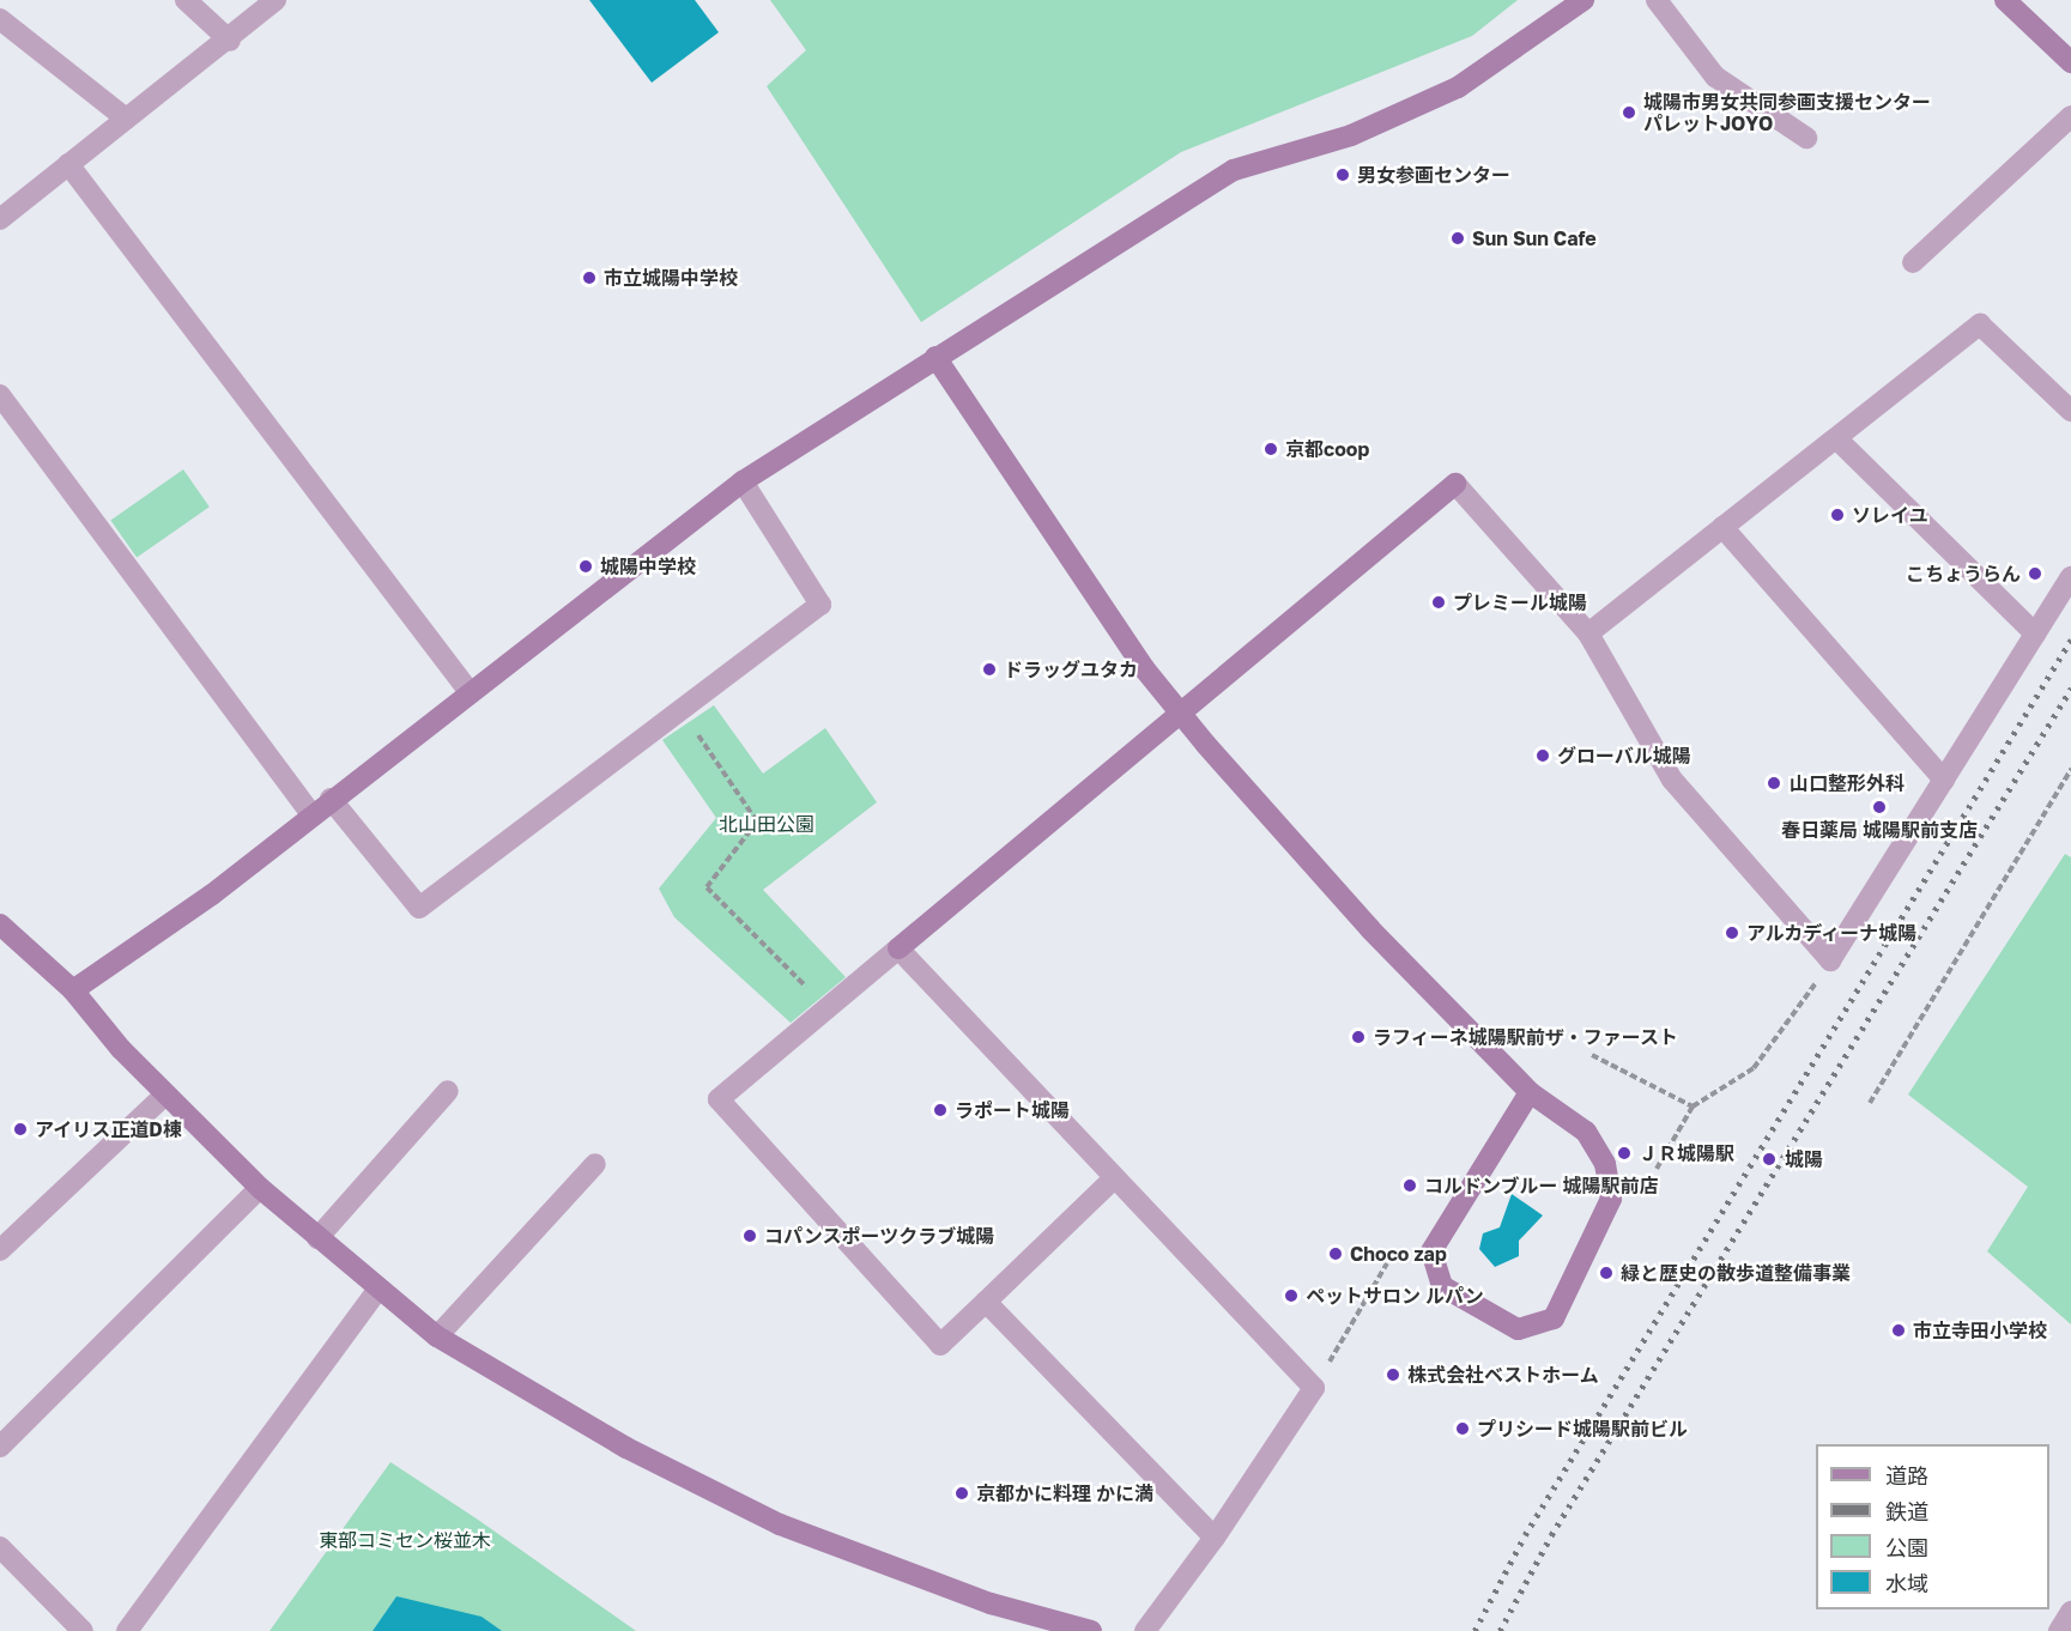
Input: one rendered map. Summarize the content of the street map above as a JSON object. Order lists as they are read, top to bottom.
{
  "parks": ["北山田公園", "東部コミセン桜並木"],
  "places": [
    "城陽市男女共同参画支援センター パレットJOYO",
    "男女参画センター",
    "Sun Sun Cafe",
    "市立城陽中学校",
    "京都coop",
    "ソレイユ",
    "城陽中学校",
    "こちょうらん",
    "プレミール城陽",
    "ドラッグユタカ",
    "グローバル城陽",
    "山口整形外科",
    "春日薬局 城陽駅前支店",
    "アルカディーナ城陽",
    "ラフィーネ城陽駅前ザ・ファースト",
    "ラポート城陽",
    "アイリス正道D棟",
    "ＪＲ城陽駅",
    "城陽",
    "コルドンブルー 城陽駅前店",
    "コパンスポーツクラブ城陽",
    "Choco zap",
    "緑と歴史の散歩道整備事業",
    "ペットサロン ルパン",
    "市立寺田小学校",
    "株式会社ベストホーム",
    "プリシード城陽駅前ビル",
    "京都かに料理 かに満"
  ],
  "legend": [
    "道路",
    "鉄道",
    "公園",
    "水域"
  ]
}
